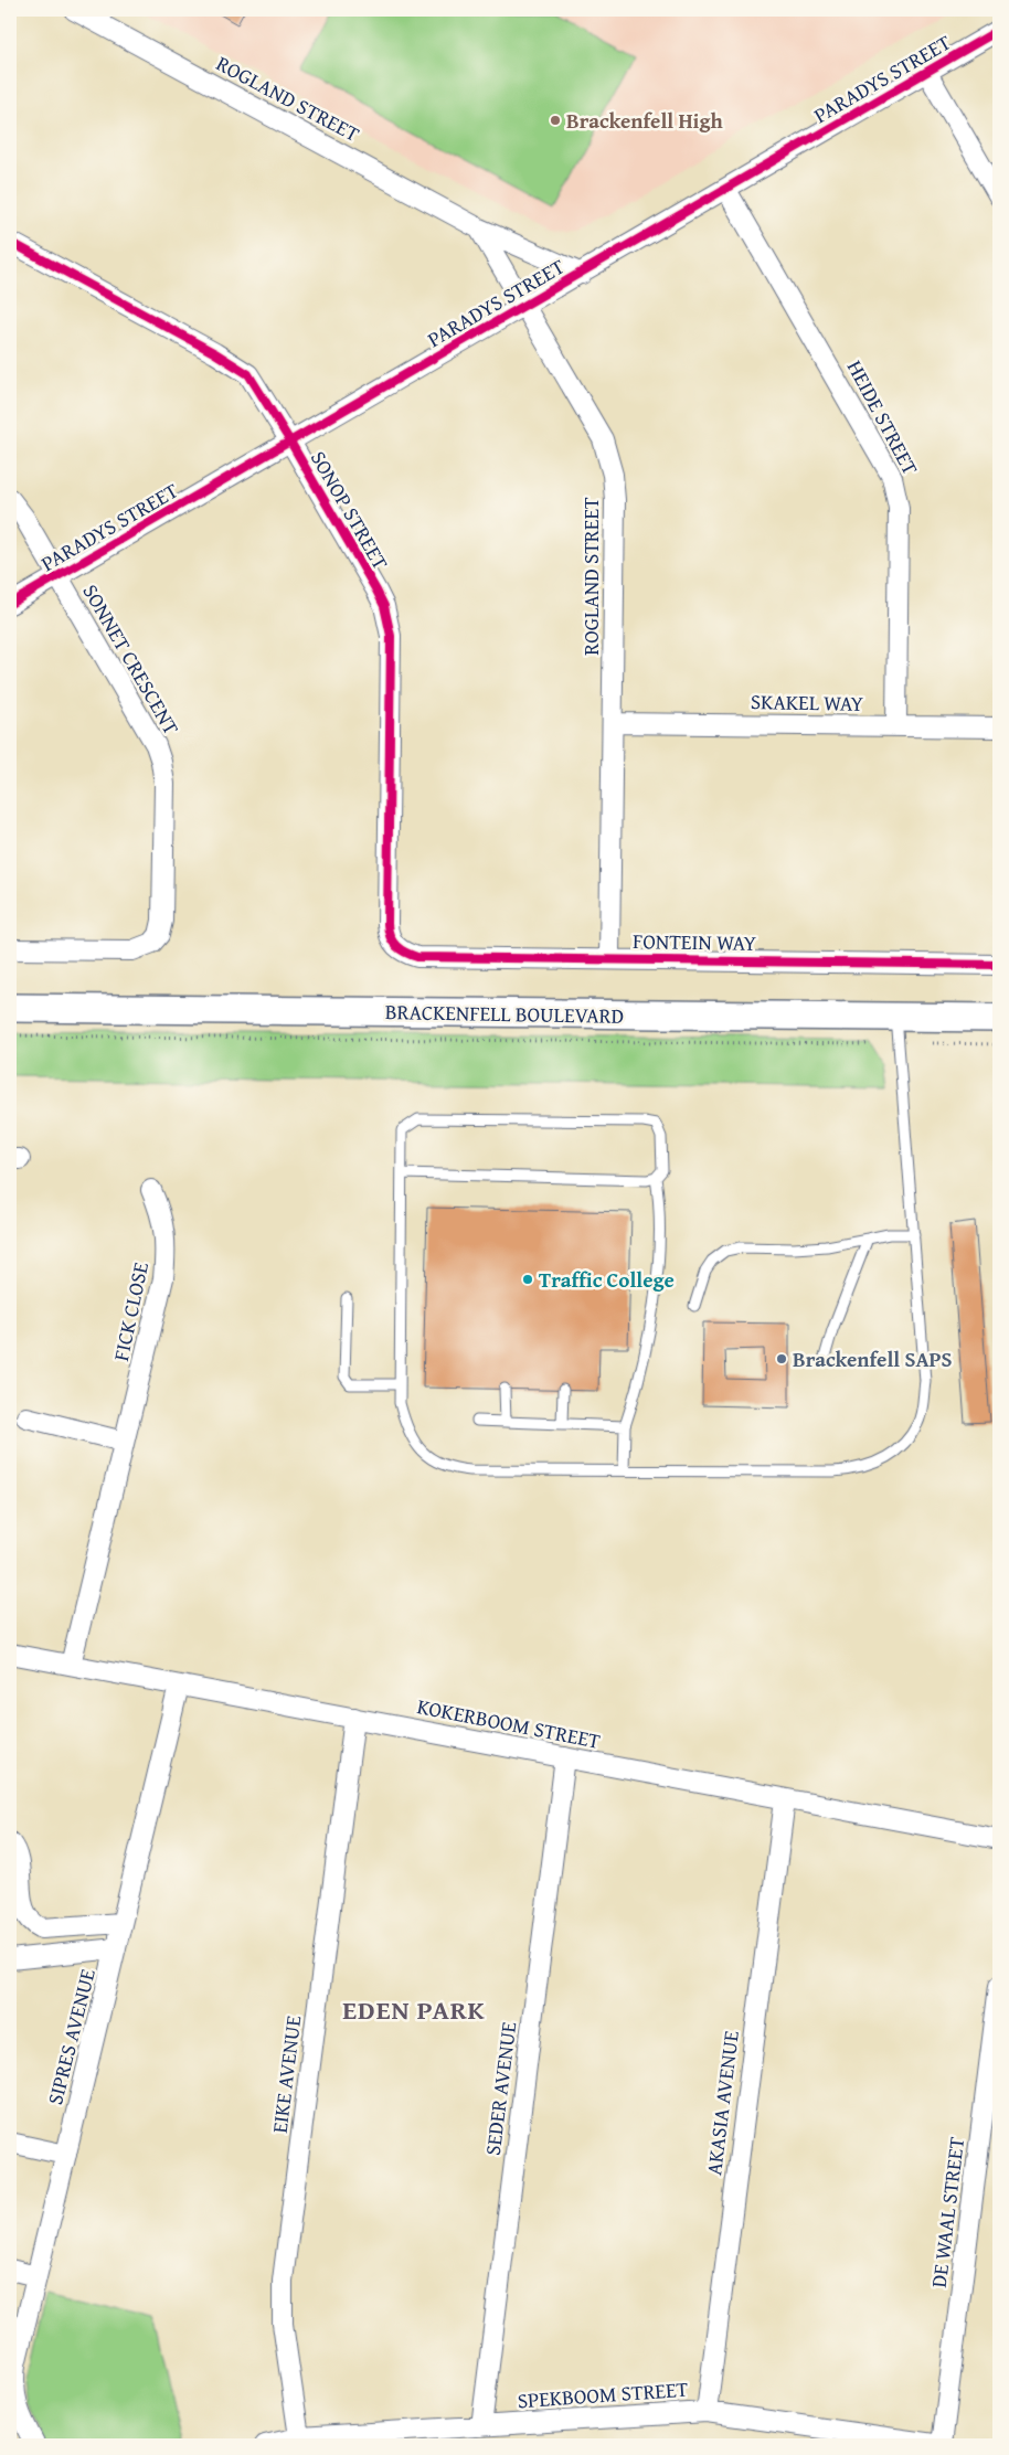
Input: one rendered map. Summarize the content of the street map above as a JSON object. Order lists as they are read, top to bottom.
{
  "streets": {
    "street": [
      "PARADYS STREET",
      "ROGLAND STREET",
      "HEIDE STREET",
      "SONOP STREET",
      "SONNET CRESCENT",
      "SKAKEL WAY",
      "FONTEIN WAY",
      "BRACKENFELL BOULEVARD",
      "FICK CLOSE",
      "KOKERBOOM STREET",
      "SIPRES AVENUE",
      "EIKE AVENUE",
      "SEDER AVENUE",
      "AKASIA AVENUE",
      "DE WAAL STREET",
      "SPEKBOOM STREET"
    ]
  },
  "crossings": [
    ["PARADYS STREET", "ROGLAND STREET"],
    ["PARADYS STREET", "HEIDE STREET"],
    ["PARADYS STREET", "SONOP STREET"],
    ["PARADYS STREET", "SONNET CRESCENT"],
    ["ROGLAND STREET", "SKAKEL WAY"],
    ["ROGLAND STREET", "FONTEIN WAY"],
    ["HEIDE STREET", "SKAKEL WAY"],
    ["SONOP STREET", "FONTEIN WAY"],
    ["FICK CLOSE", "KOKERBOOM STREET"],
    ["KOKERBOOM STREET", "SIPRES AVENUE"],
    ["KOKERBOOM STREET", "EIKE AVENUE"],
    ["KOKERBOOM STREET", "SEDER AVENUE"],
    ["KOKERBOOM STREET", "AKASIA AVENUE"],
    ["EIKE AVENUE", "SPEKBOOM STREET"],
    ["SEDER AVENUE", "SPEKBOOM STREET"],
    ["AKASIA AVENUE", "SPEKBOOM STREET"],
    ["DE WAAL STREET", "SPEKBOOM STREET"]
  ],
  "districts": ["EDEN PARK"],
  "places": ["Brackenfell High", "Traffic College", "Brackenfell SAPS"]
}
